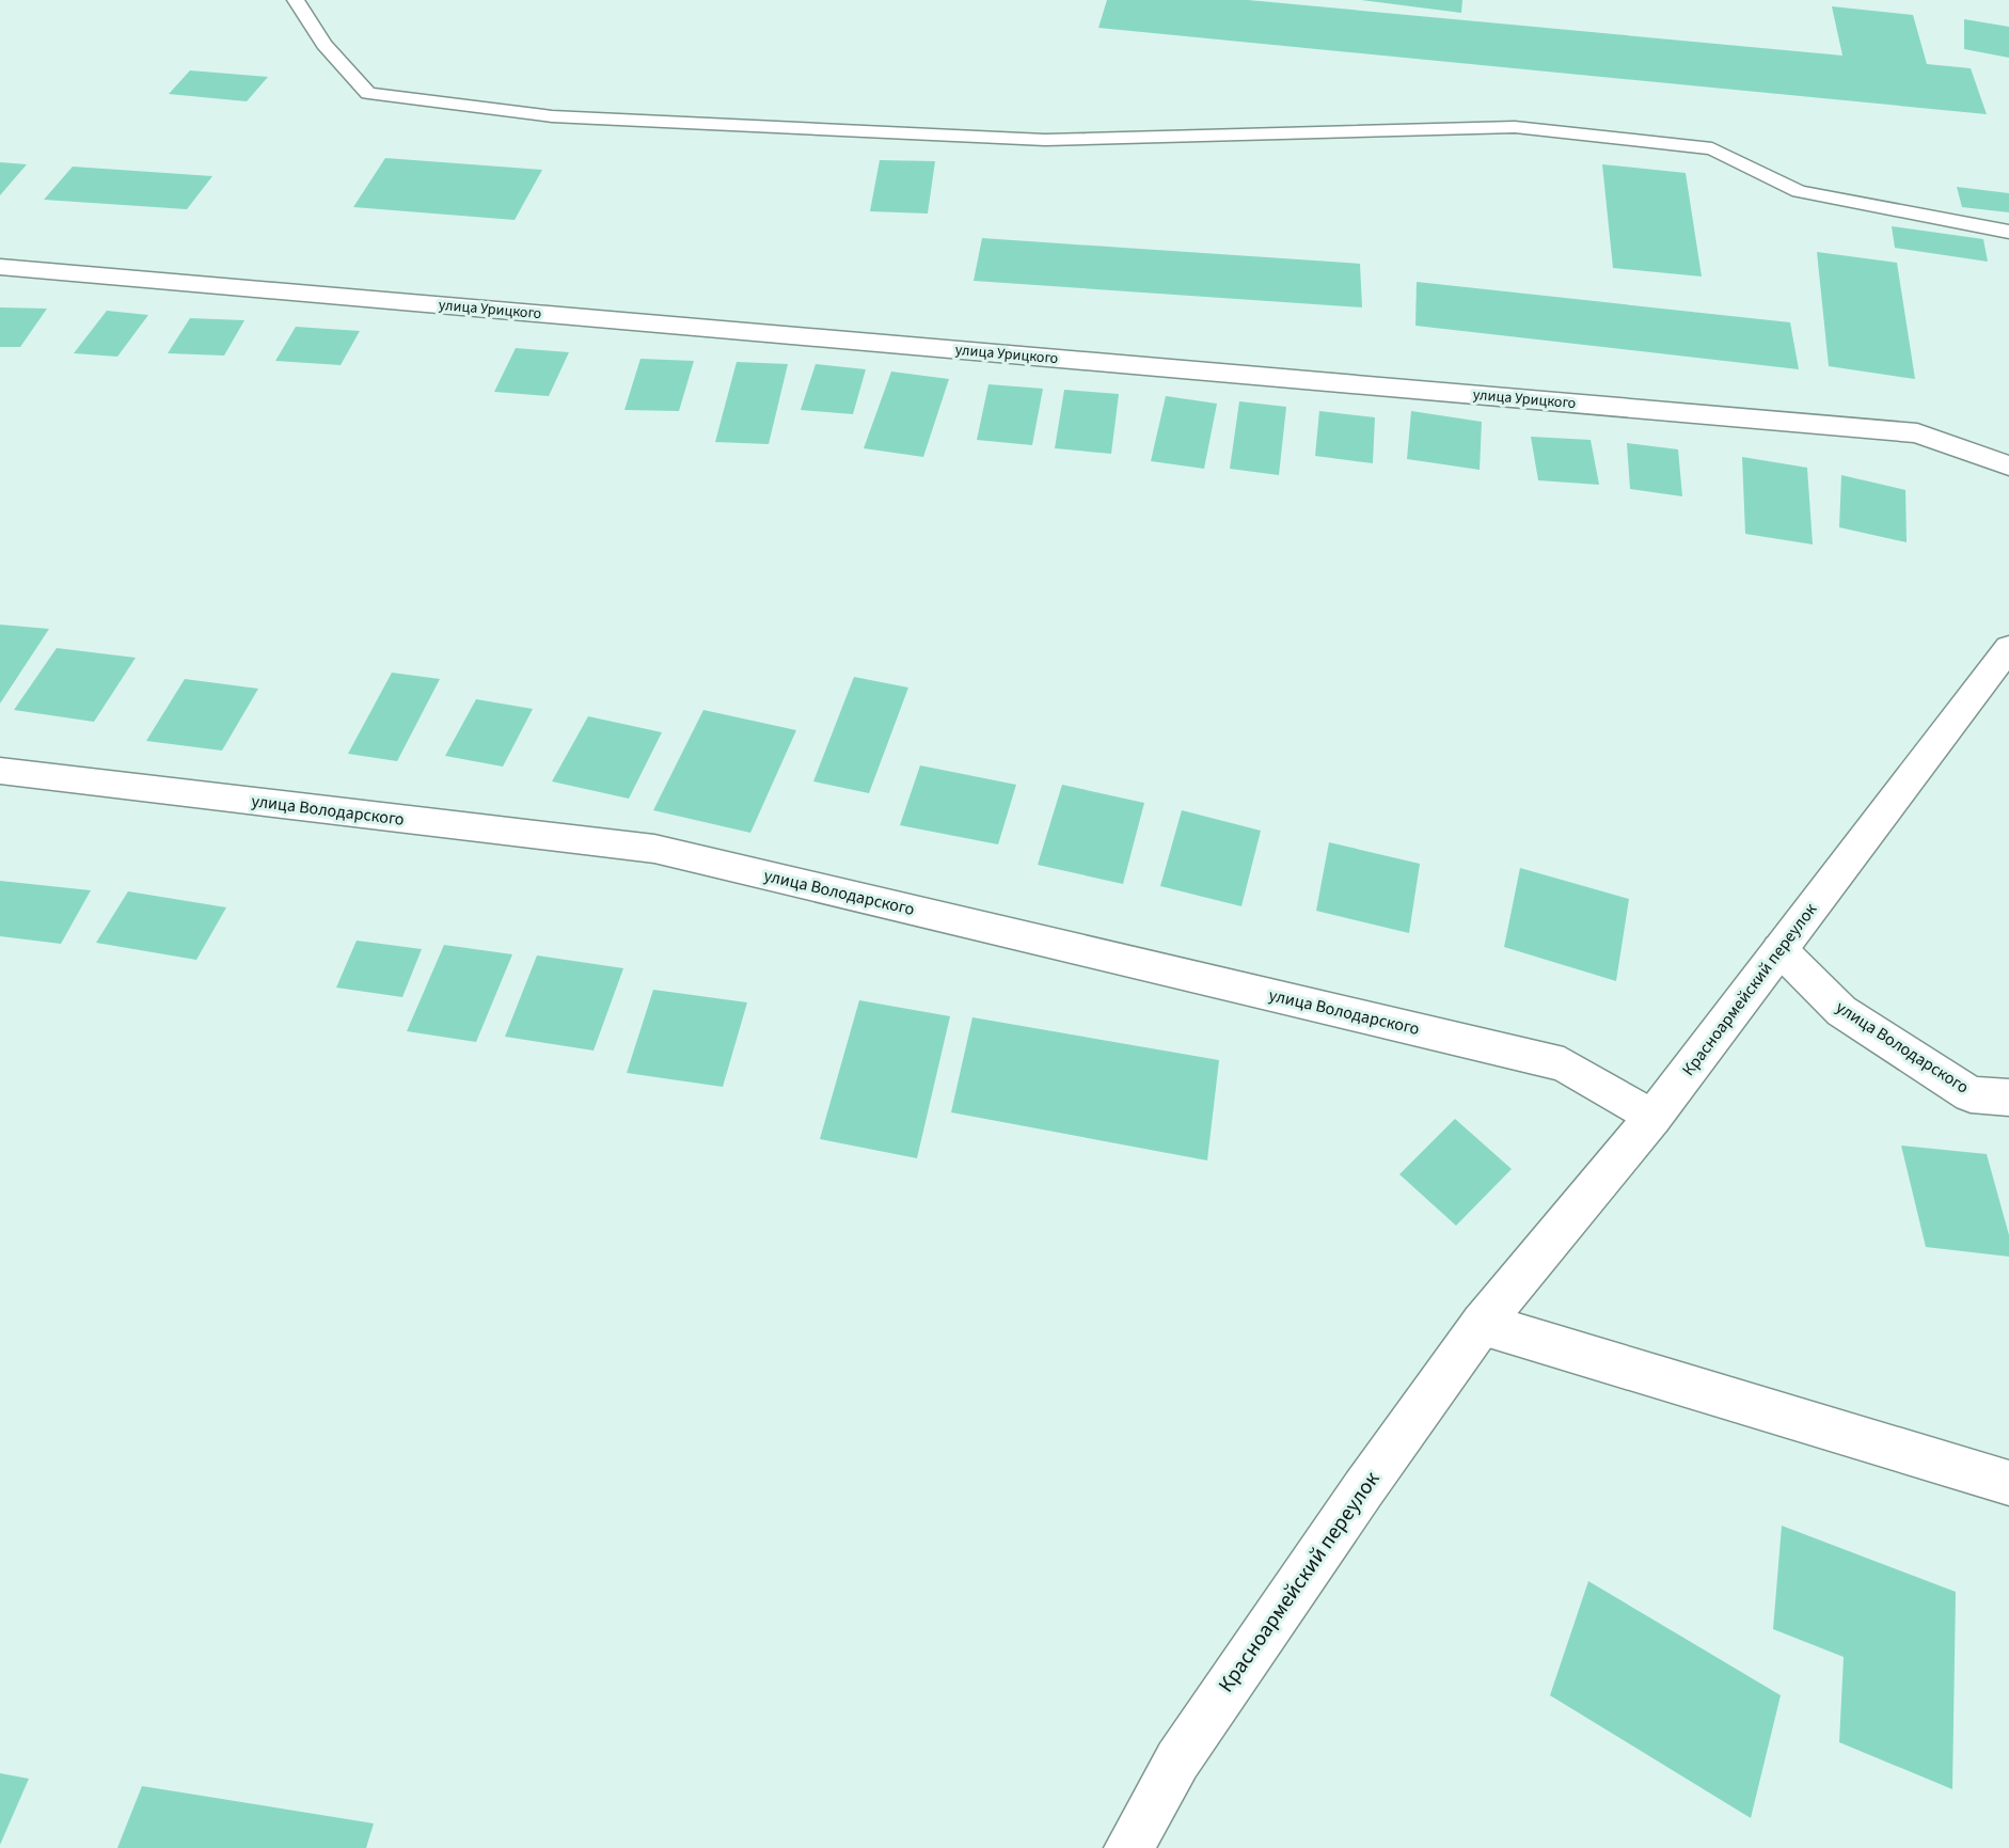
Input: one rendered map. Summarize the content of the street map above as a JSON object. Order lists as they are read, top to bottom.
{
  "streets": {
    "street": ["улица Урицкого", "улица Володарского", "Красноармейский переулок"]
  },
  "crossings": [
    ["улица Володарского", "Красноармейский переулок"]
  ]
}
